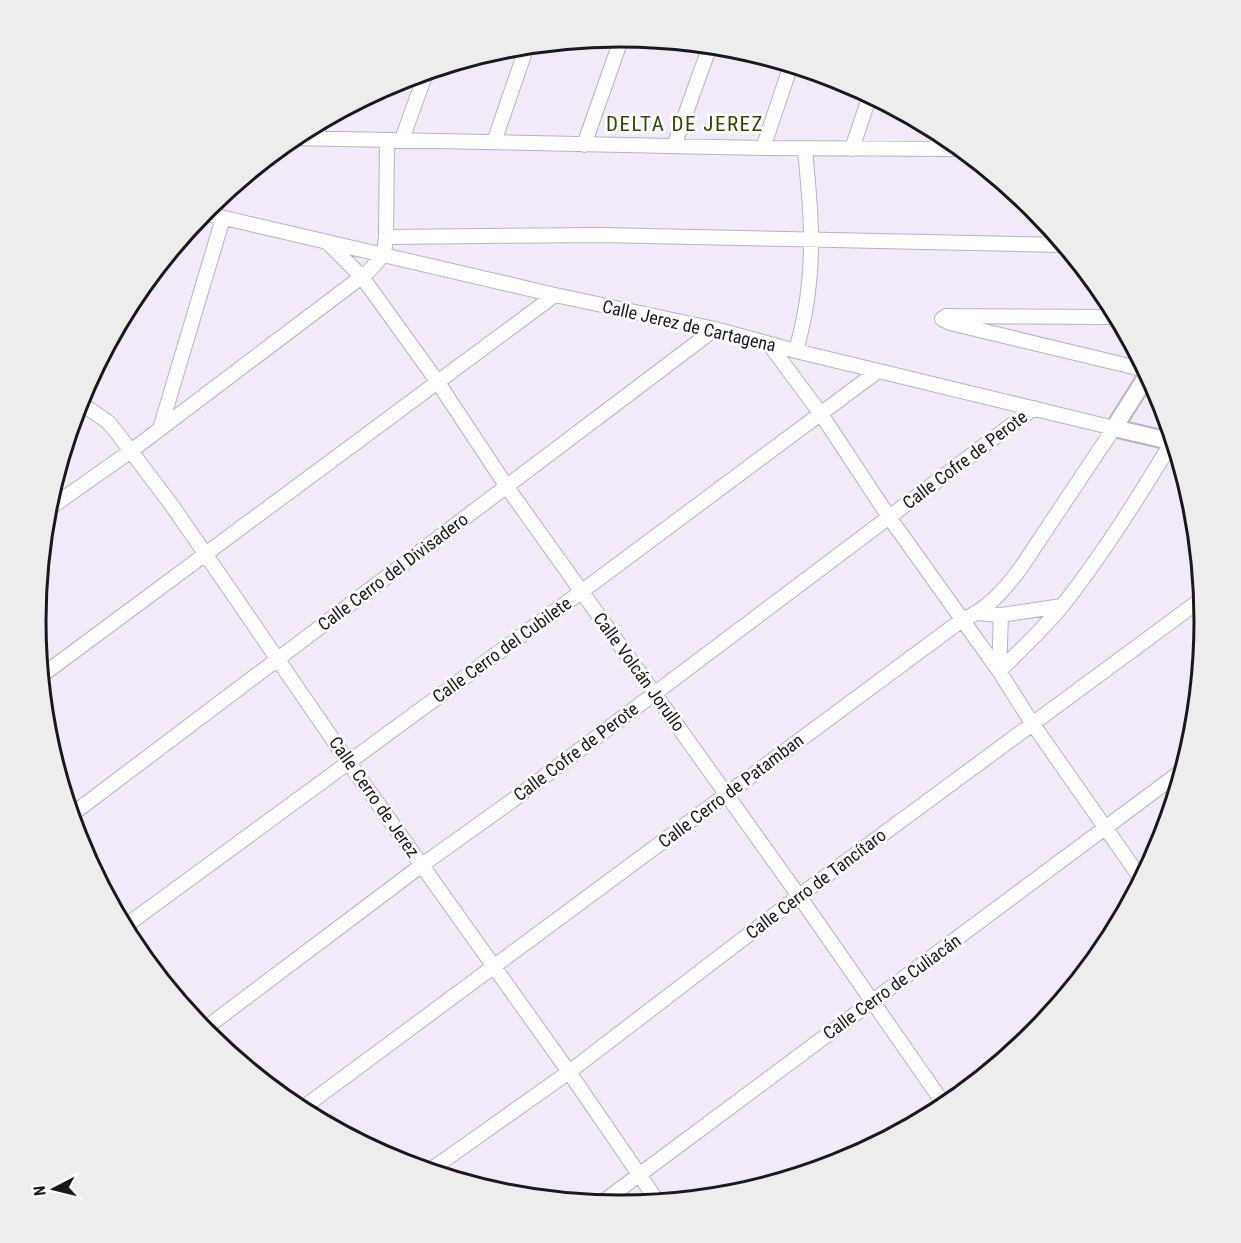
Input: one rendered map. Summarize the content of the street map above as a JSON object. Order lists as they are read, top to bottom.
{
  "streets": {
    "street": [
      "Calle Jerez de Cartagena",
      "Calle Cofre de Perote",
      "Calle Cerro del Divisadero",
      "Calle Cerro del Cubilete",
      "Calle Volcán Jorullo",
      "Calle Cerro de Patamban",
      "Calle Cerro de Jerez",
      "Calle Cerro de Tancítaro",
      "Calle Cerro de Culiacán"
    ]
  },
  "crossings": [
    ["Calle Jerez de Cartagena", "Calle Cofre de Perote"],
    ["Calle Jerez de Cartagena", "Calle Cerro del Divisadero"],
    ["Calle Jerez de Cartagena", "Calle Cerro del Cubilete"],
    ["Calle Jerez de Cartagena", "Calle Volcán Jorullo"],
    ["Calle Jerez de Cartagena", "Calle Cerro de Patamban"],
    ["Calle Cofre de Perote", "Calle Volcán Jorullo"],
    ["Calle Cofre de Perote", "Calle Cerro de Jerez"],
    ["Calle Cerro del Divisadero", "Calle Volcán Jorullo"],
    ["Calle Cerro del Divisadero", "Calle Cerro de Jerez"],
    ["Calle Cerro del Cubilete", "Calle Volcán Jorullo"],
    ["Calle Cerro del Cubilete", "Calle Cerro de Jerez"],
    ["Calle Volcán Jorullo", "Calle Cerro de Patamban"],
    ["Calle Volcán Jorullo", "Calle Cerro de Tancítaro"],
    ["Calle Volcán Jorullo", "Calle Cerro de Culiacán"],
    ["Calle Cerro de Patamban", "Calle Cerro de Jerez"],
    ["Calle Cerro de Jerez", "Calle Cerro de Tancítaro"],
    ["Calle Cerro de Jerez", "Calle Cerro de Culiacán"]
  ],
  "districts": ["DELTA DE JEREZ"],
  "north": "left"
}
